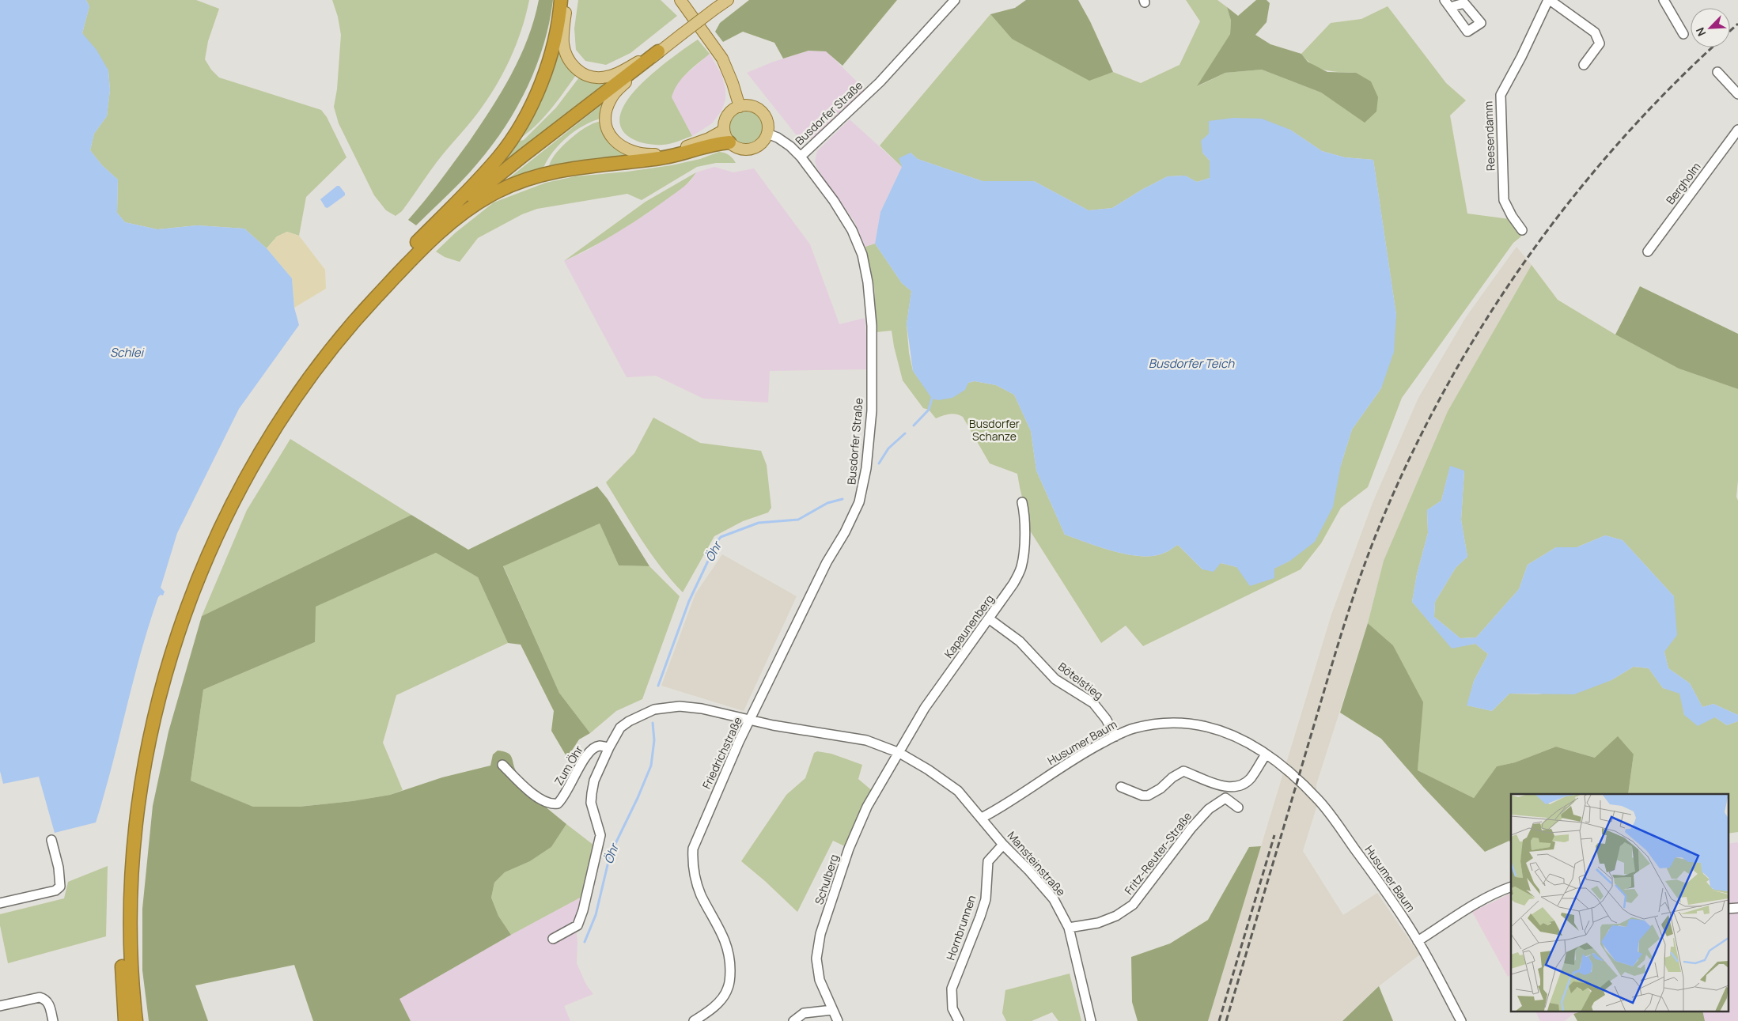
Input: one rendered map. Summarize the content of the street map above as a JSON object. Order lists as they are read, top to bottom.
{
  "streets": {
    "street": [
      "Busdorfer Straße",
      "Reesendamm",
      "Bergholm",
      "Kapaunenberg",
      "Bötelstieg",
      "Husumer Baum",
      "Friedrichstraße",
      "Zum Öhr",
      "Fritz-Reuter-Straße",
      "Mansteinstraße",
      "Schulberg",
      "Hornbrunnen"
    ]
  },
  "crossings": [
    ["Busdorfer Straße", "Friedrichstraße"],
    ["Kapaunenberg", "Bötelstieg"],
    ["Kapaunenberg", "Schulberg"],
    ["Bötelstieg", "Husumer Baum"],
    ["Husumer Baum", "Mansteinstraße"],
    ["Fritz-Reuter-Straße", "Mansteinstraße"],
    ["Mansteinstraße", "Hornbrunnen"]
  ],
  "water": ["Schlei", "Busdorfer Teich", "Öhr"],
  "parks": ["Busdorfer Schanze"],
  "north": "bottom left"
}
